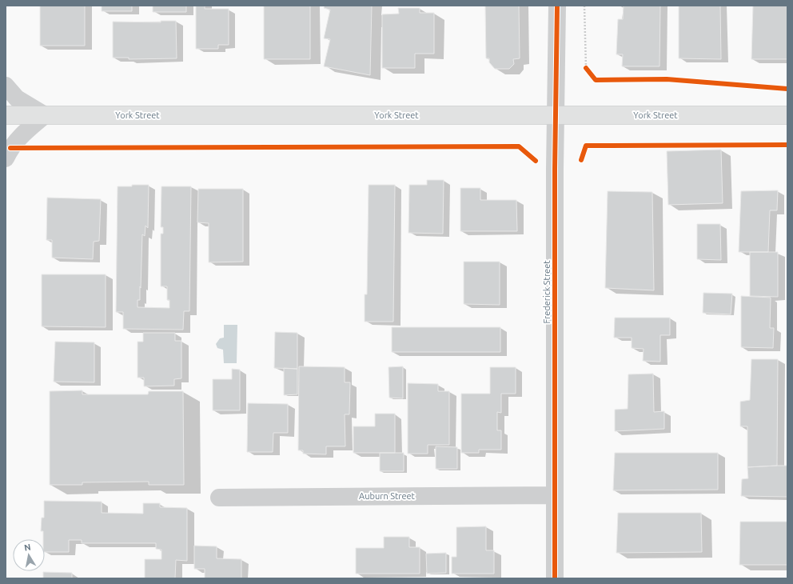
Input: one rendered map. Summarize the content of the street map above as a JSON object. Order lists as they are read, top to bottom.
{
  "streets": {
    "highway": ["York Street"],
    "street": ["Frederick Street", "Auburn Street"]
  },
  "crossings": [
    ["York Street", "Frederick Street"],
    ["Frederick Street", "Auburn Street"]
  ],
  "north": "top"
}
